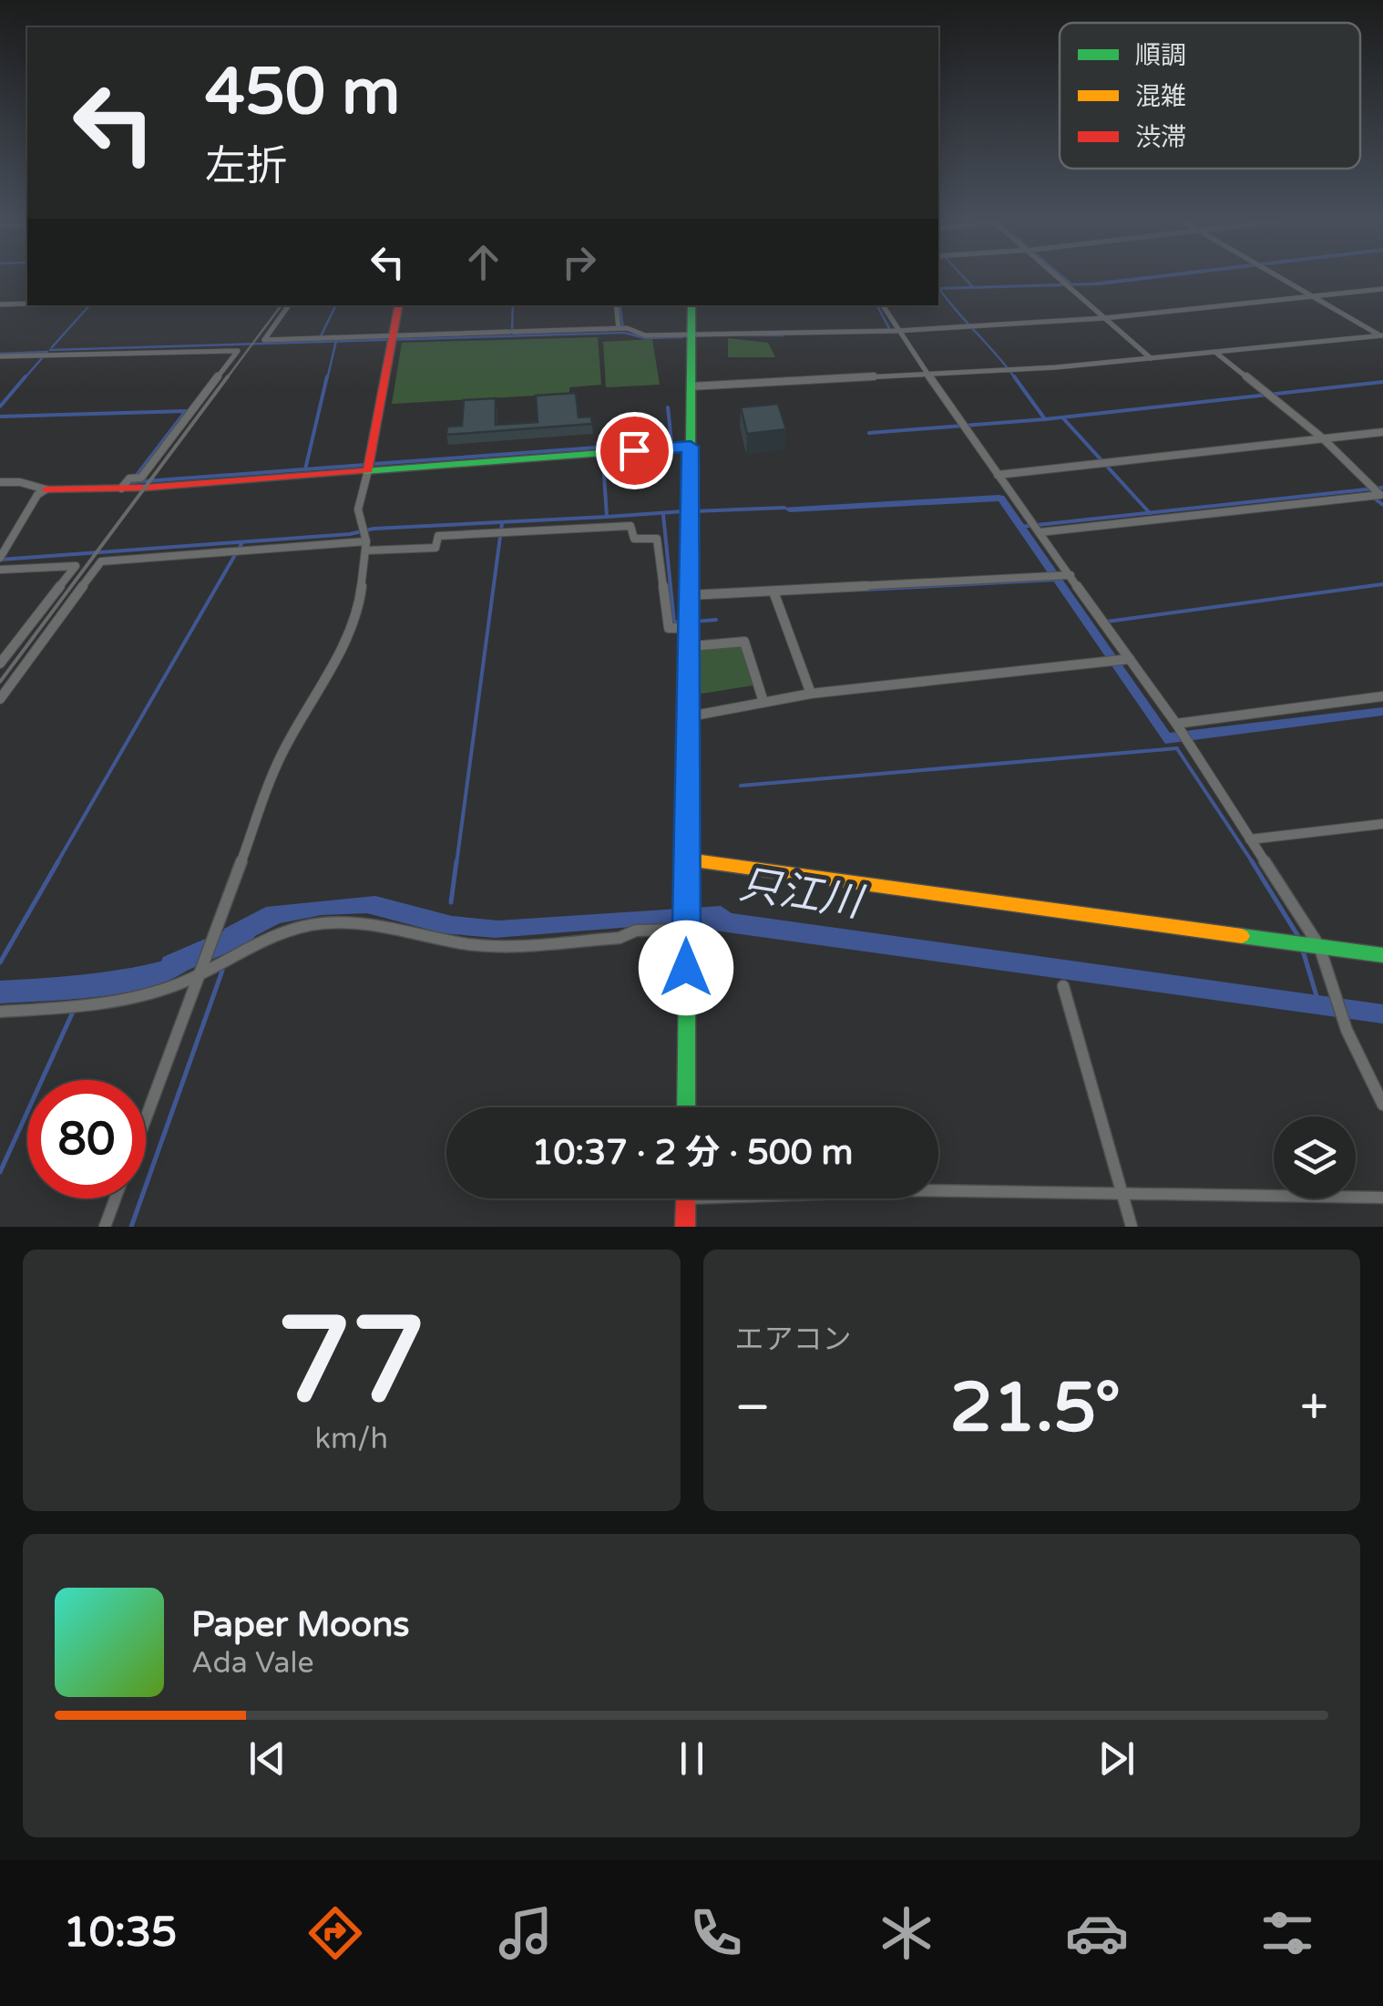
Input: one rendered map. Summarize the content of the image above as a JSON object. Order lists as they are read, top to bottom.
{
  "water": ["只江川"],
  "legend": ["順調", "混雑", "渋滞"],
  "page": {
    "turn": ["450 m", "左折"],
    "limit": "80",
    "trip": "10:37 · 2 分 · 500 m",
    "tile": [
      ["77", "km/h"],
      "エアコン"
    ],
    "heat": ["−", "21.5°", "+"],
    "song": ["Paper Moons", "Ada Vale"],
    "tabs": "10:35"
  }
}
